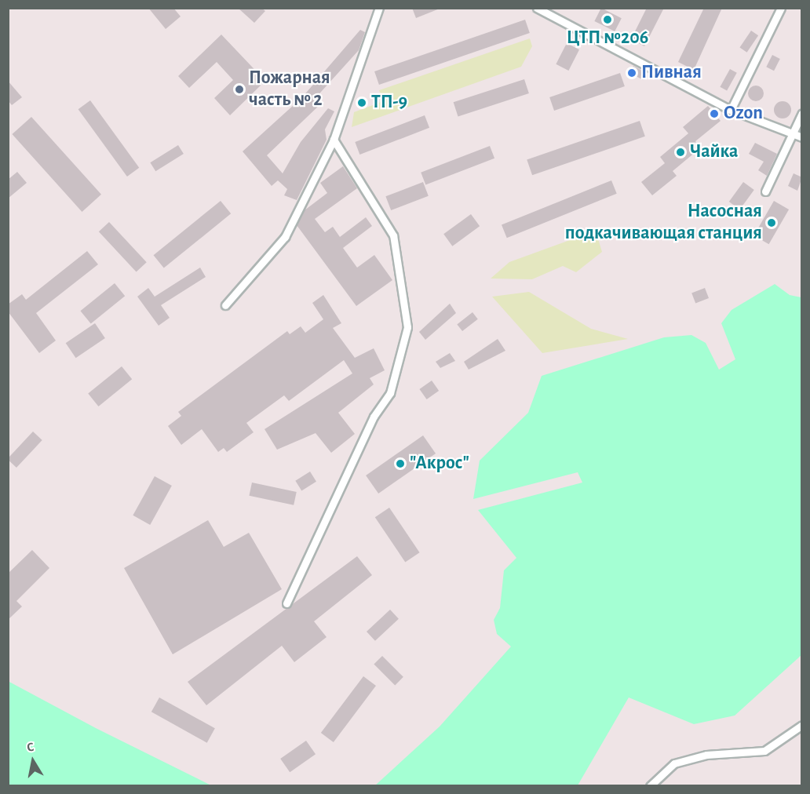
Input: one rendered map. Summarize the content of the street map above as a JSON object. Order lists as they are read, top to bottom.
{
  "places": [
    "ЦТП №206",
    "Пивная",
    "Пожарная часть № 2",
    "ТП-9",
    "Ozon",
    "Чайка",
    "Насосная подкачивающая станция",
    "\"Акрос\""
  ],
  "north": "top"
}
